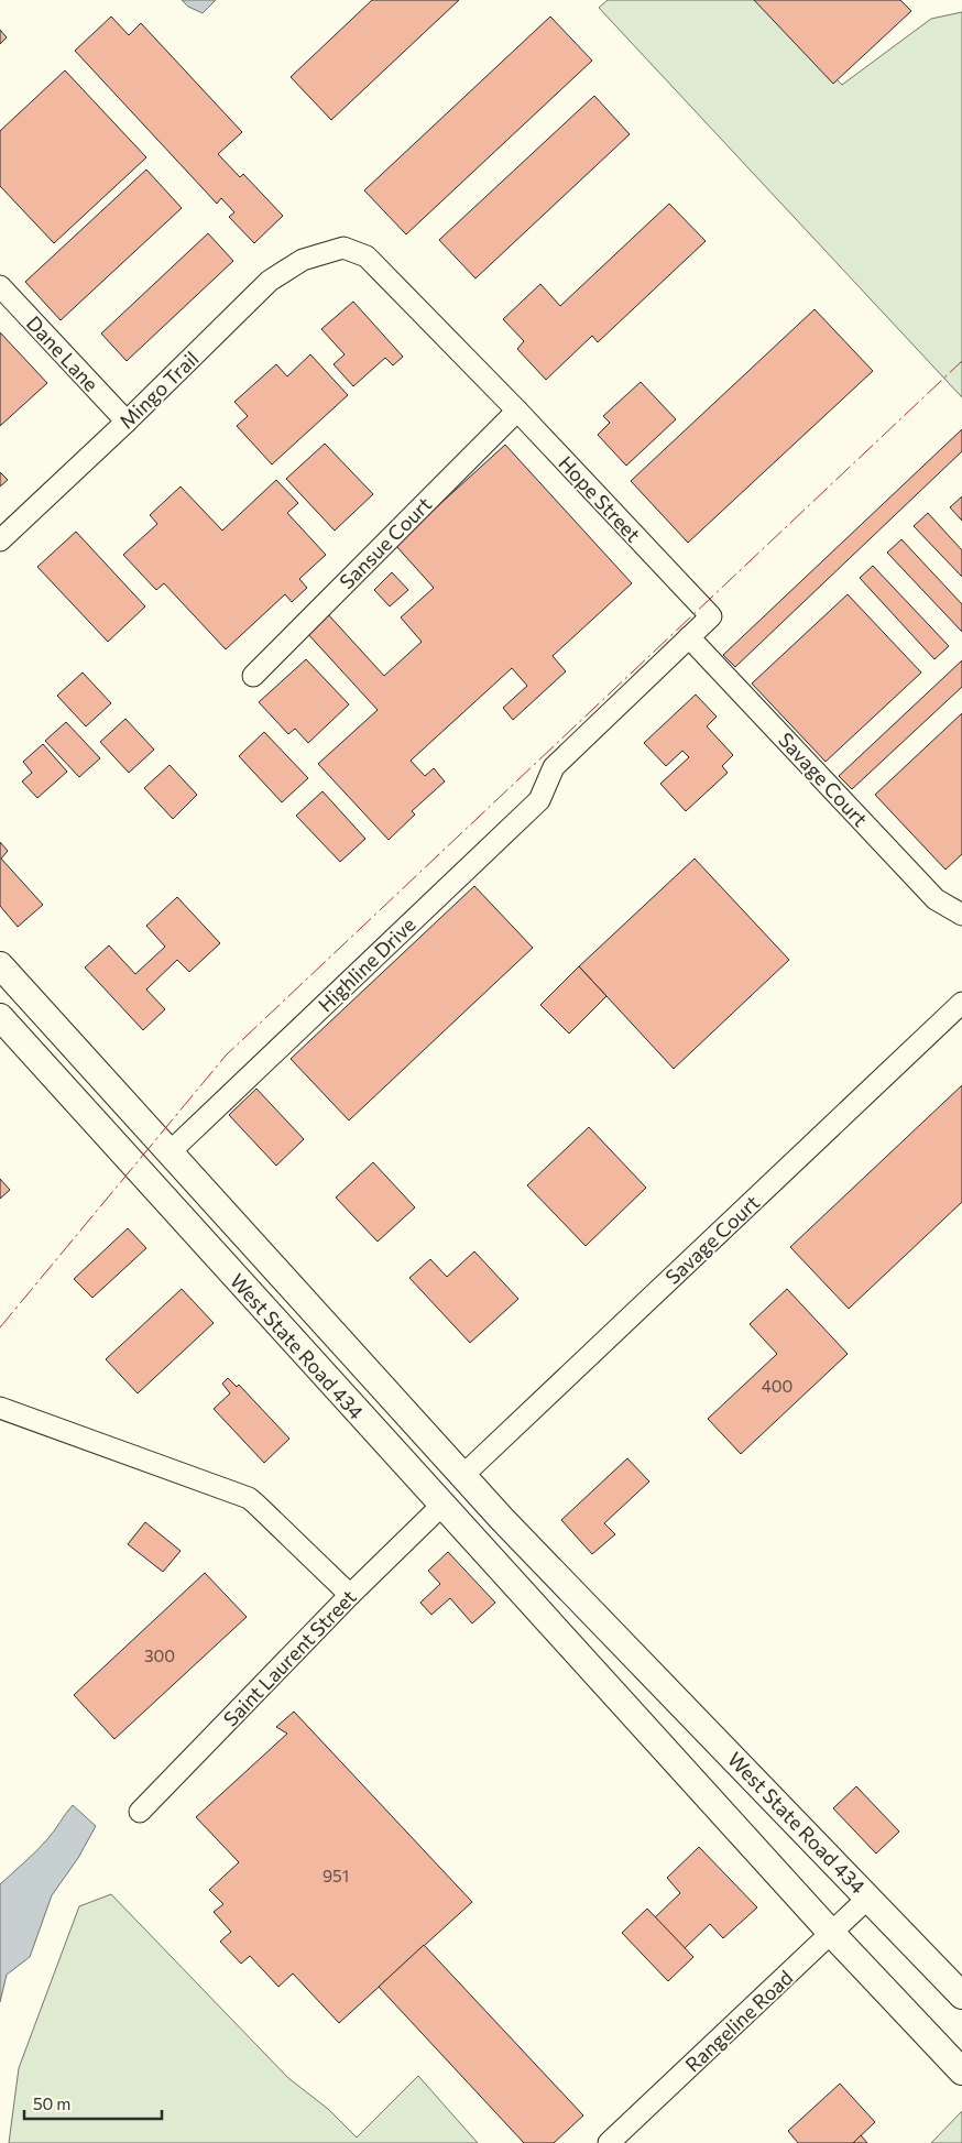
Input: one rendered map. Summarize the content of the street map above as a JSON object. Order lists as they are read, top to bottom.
{
  "streets": {
    "main road": ["West State Road 434"],
    "street": [
      "Dane Lane",
      "Mingo Trail",
      "Hope Street",
      "Sansue Court",
      "Savage Court",
      "Highline Drive",
      "Saint Laurent Street",
      "Rangeline Road"
    ]
  },
  "crossings": [
    ["Dane Lane", "Mingo Trail"],
    ["Mingo Trail", "Hope Street"],
    ["Hope Street", "Sansue Court"],
    ["Hope Street", "Savage Court"],
    ["Hope Street", "Highline Drive"],
    ["Savage Court", "West State Road 434"],
    ["Highline Drive", "West State Road 434"],
    ["West State Road 434", "Saint Laurent Street"],
    ["West State Road 434", "Rangeline Road"]
  ],
  "house_numbers": ["400", "300", "951"],
  "scale_bar": "50 m"
}
